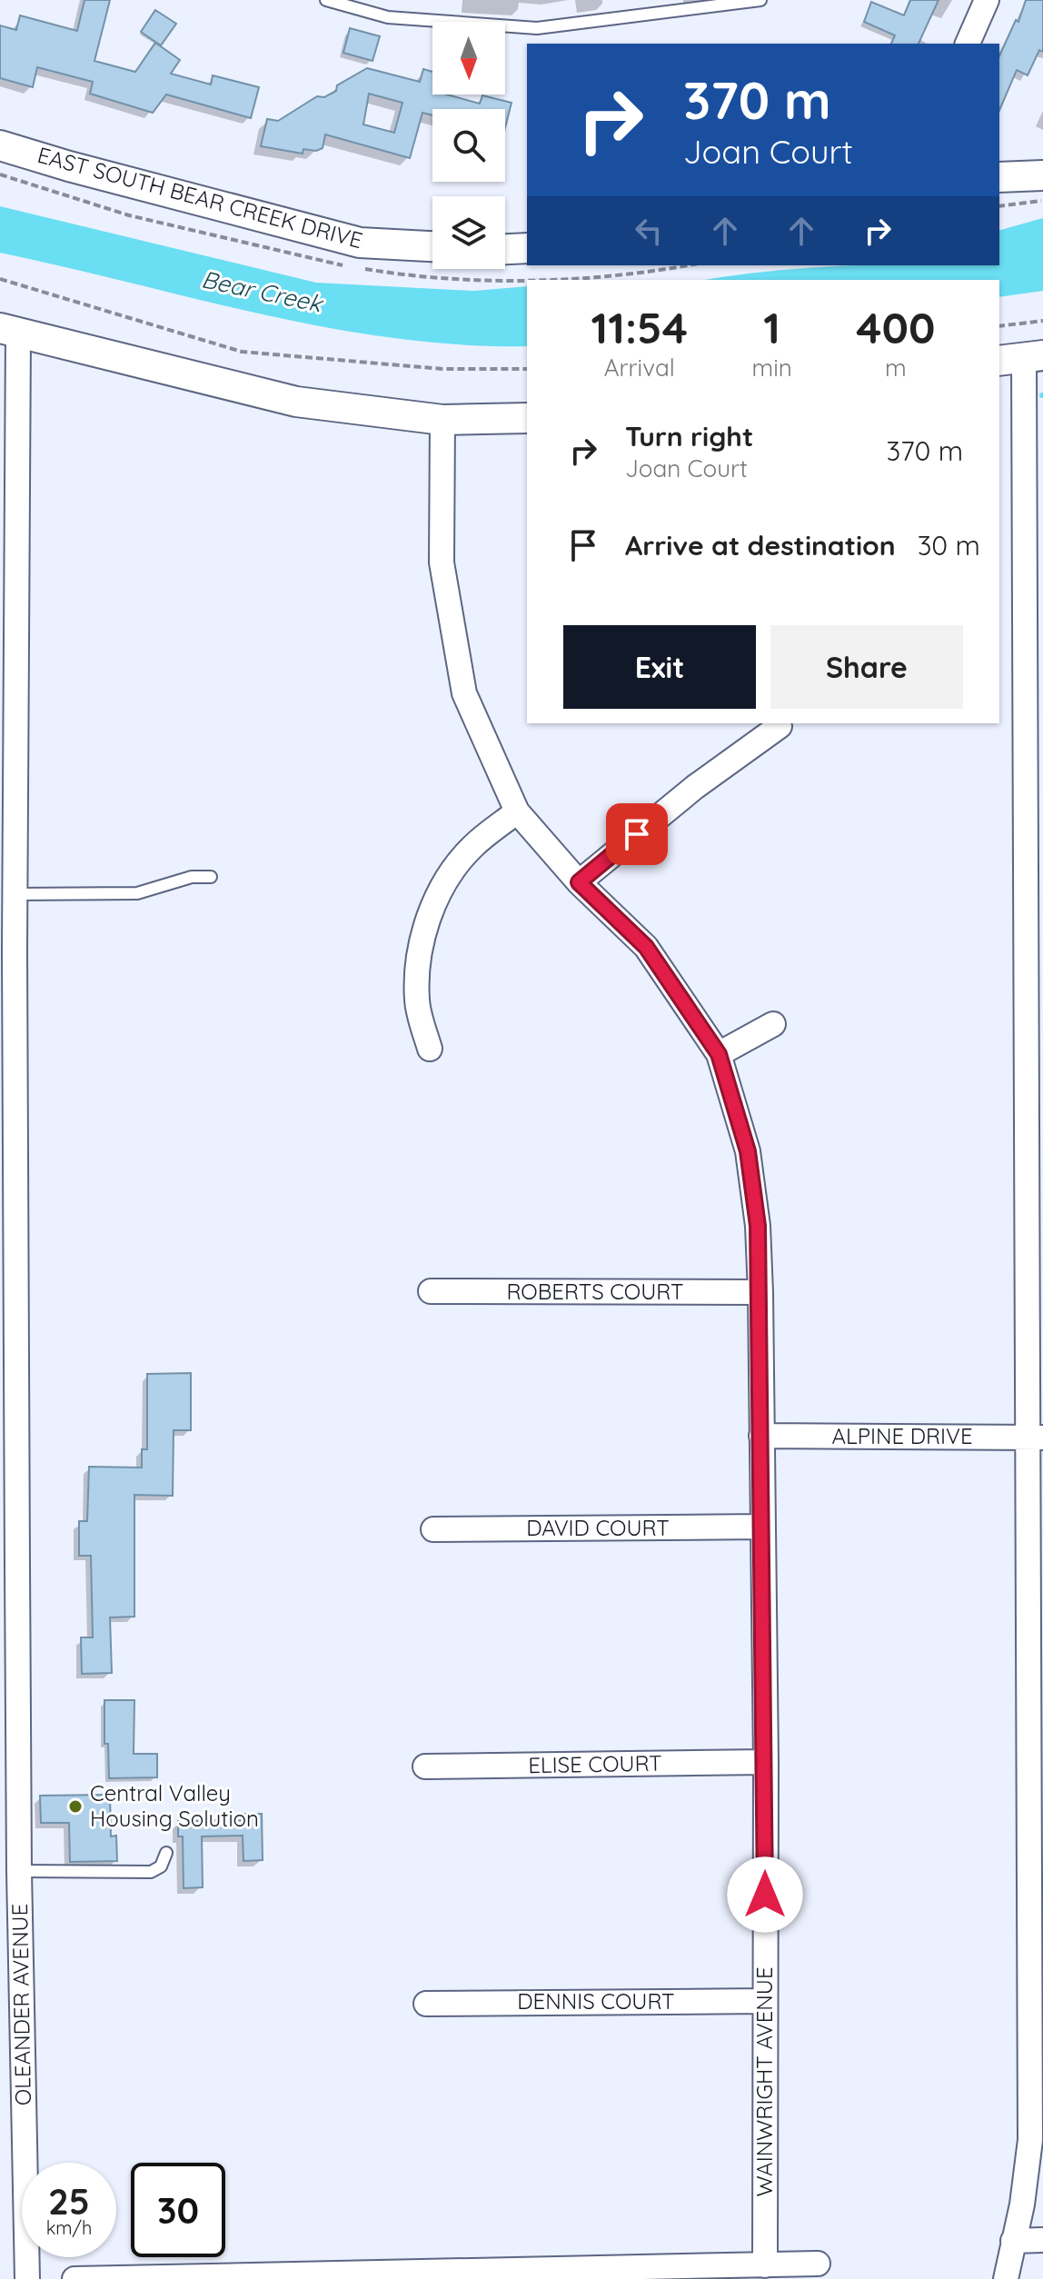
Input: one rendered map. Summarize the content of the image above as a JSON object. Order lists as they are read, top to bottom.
{
  "streets": {
    "street": [
      "EAST SOUTH BEAR CREEK DRIVE",
      "ROBERTS COURT",
      "ALPINE DRIVE",
      "DAVID COURT",
      "ELISE COURT",
      "DENNIS COURT",
      "OLEANDER AVENUE",
      "WAINWRIGHT AVENUE"
    ]
  },
  "crossings": [
    ["ROBERTS COURT", "WAINWRIGHT AVENUE"],
    ["ALPINE DRIVE", "WAINWRIGHT AVENUE"],
    ["DAVID COURT", "WAINWRIGHT AVENUE"],
    ["ELISE COURT", "WAINWRIGHT AVENUE"],
    ["DENNIS COURT", "WAINWRIGHT AVENUE"]
  ],
  "water": ["Bear Creek"],
  "places": ["Central Valley Housing Solution"],
  "north": "bottom",
  "page": {
    "turn": ["370 m", "Joan Court"],
    "eta": [
      "11:54",
      "Arrival",
      "1",
      "min",
      "400",
      "m"
    ],
    "list": [
      {
        "name": "Turn right",
        "note": "Joan Court",
        "value": "370 m"
      },
      {
        "name": "Arrive at destination",
        "value": "30 m"
      }
    ],
    "buttons": ["Exit", "Share"],
    "speed": "25 km/h",
    "limit": "30"
  }
}
